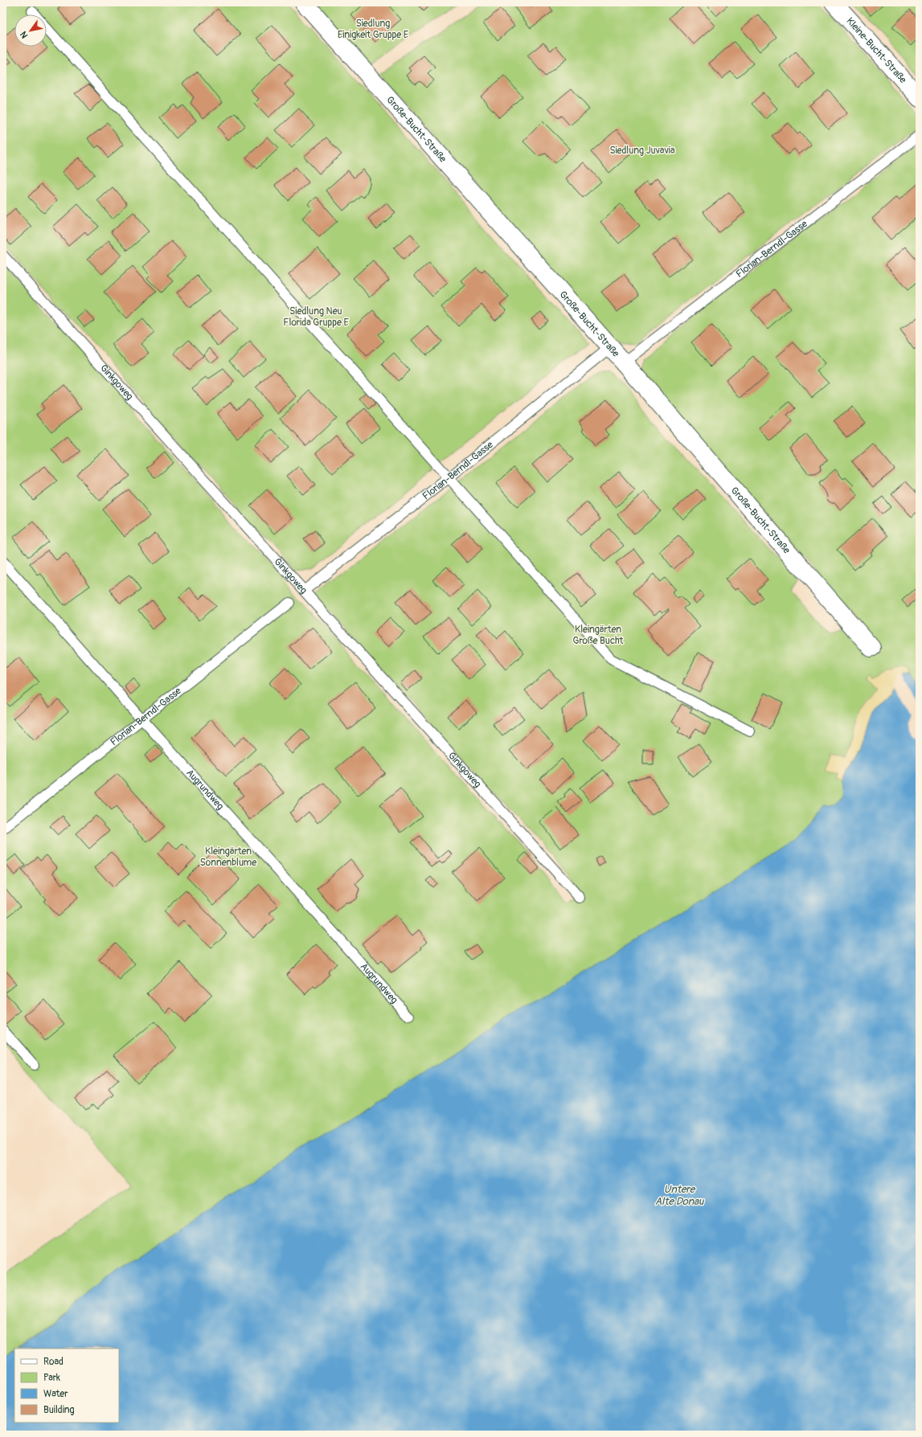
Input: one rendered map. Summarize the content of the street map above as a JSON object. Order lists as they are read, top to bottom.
{
  "streets": {
    "street": ["Kleine-Bucht-Straße", "Große-Bucht-Straße"],
    "lane": ["Florian-Berndl-Gasse", "Ginkgoweg", "Augrundweg"]
  },
  "crossings": [
    ["Große-Bucht-Straße", "Florian-Berndl-Gasse"],
    ["Florian-Berndl-Gasse", "Ginkgoweg"],
    ["Florian-Berndl-Gasse", "Augrundweg"]
  ],
  "water": ["Untere Alte Donau"],
  "parks": [
    "Siedlung Einigkeit Gruppe E",
    "Siedlung Juvavia",
    "Siedlung Neu Florida Gruppe E",
    "Kleingärten Große Bucht",
    "Kleingärten Sonnenblume"
  ],
  "legend": [
    "Road",
    "Park",
    "Water",
    "Building"
  ],
  "north": "bottom left"
}
